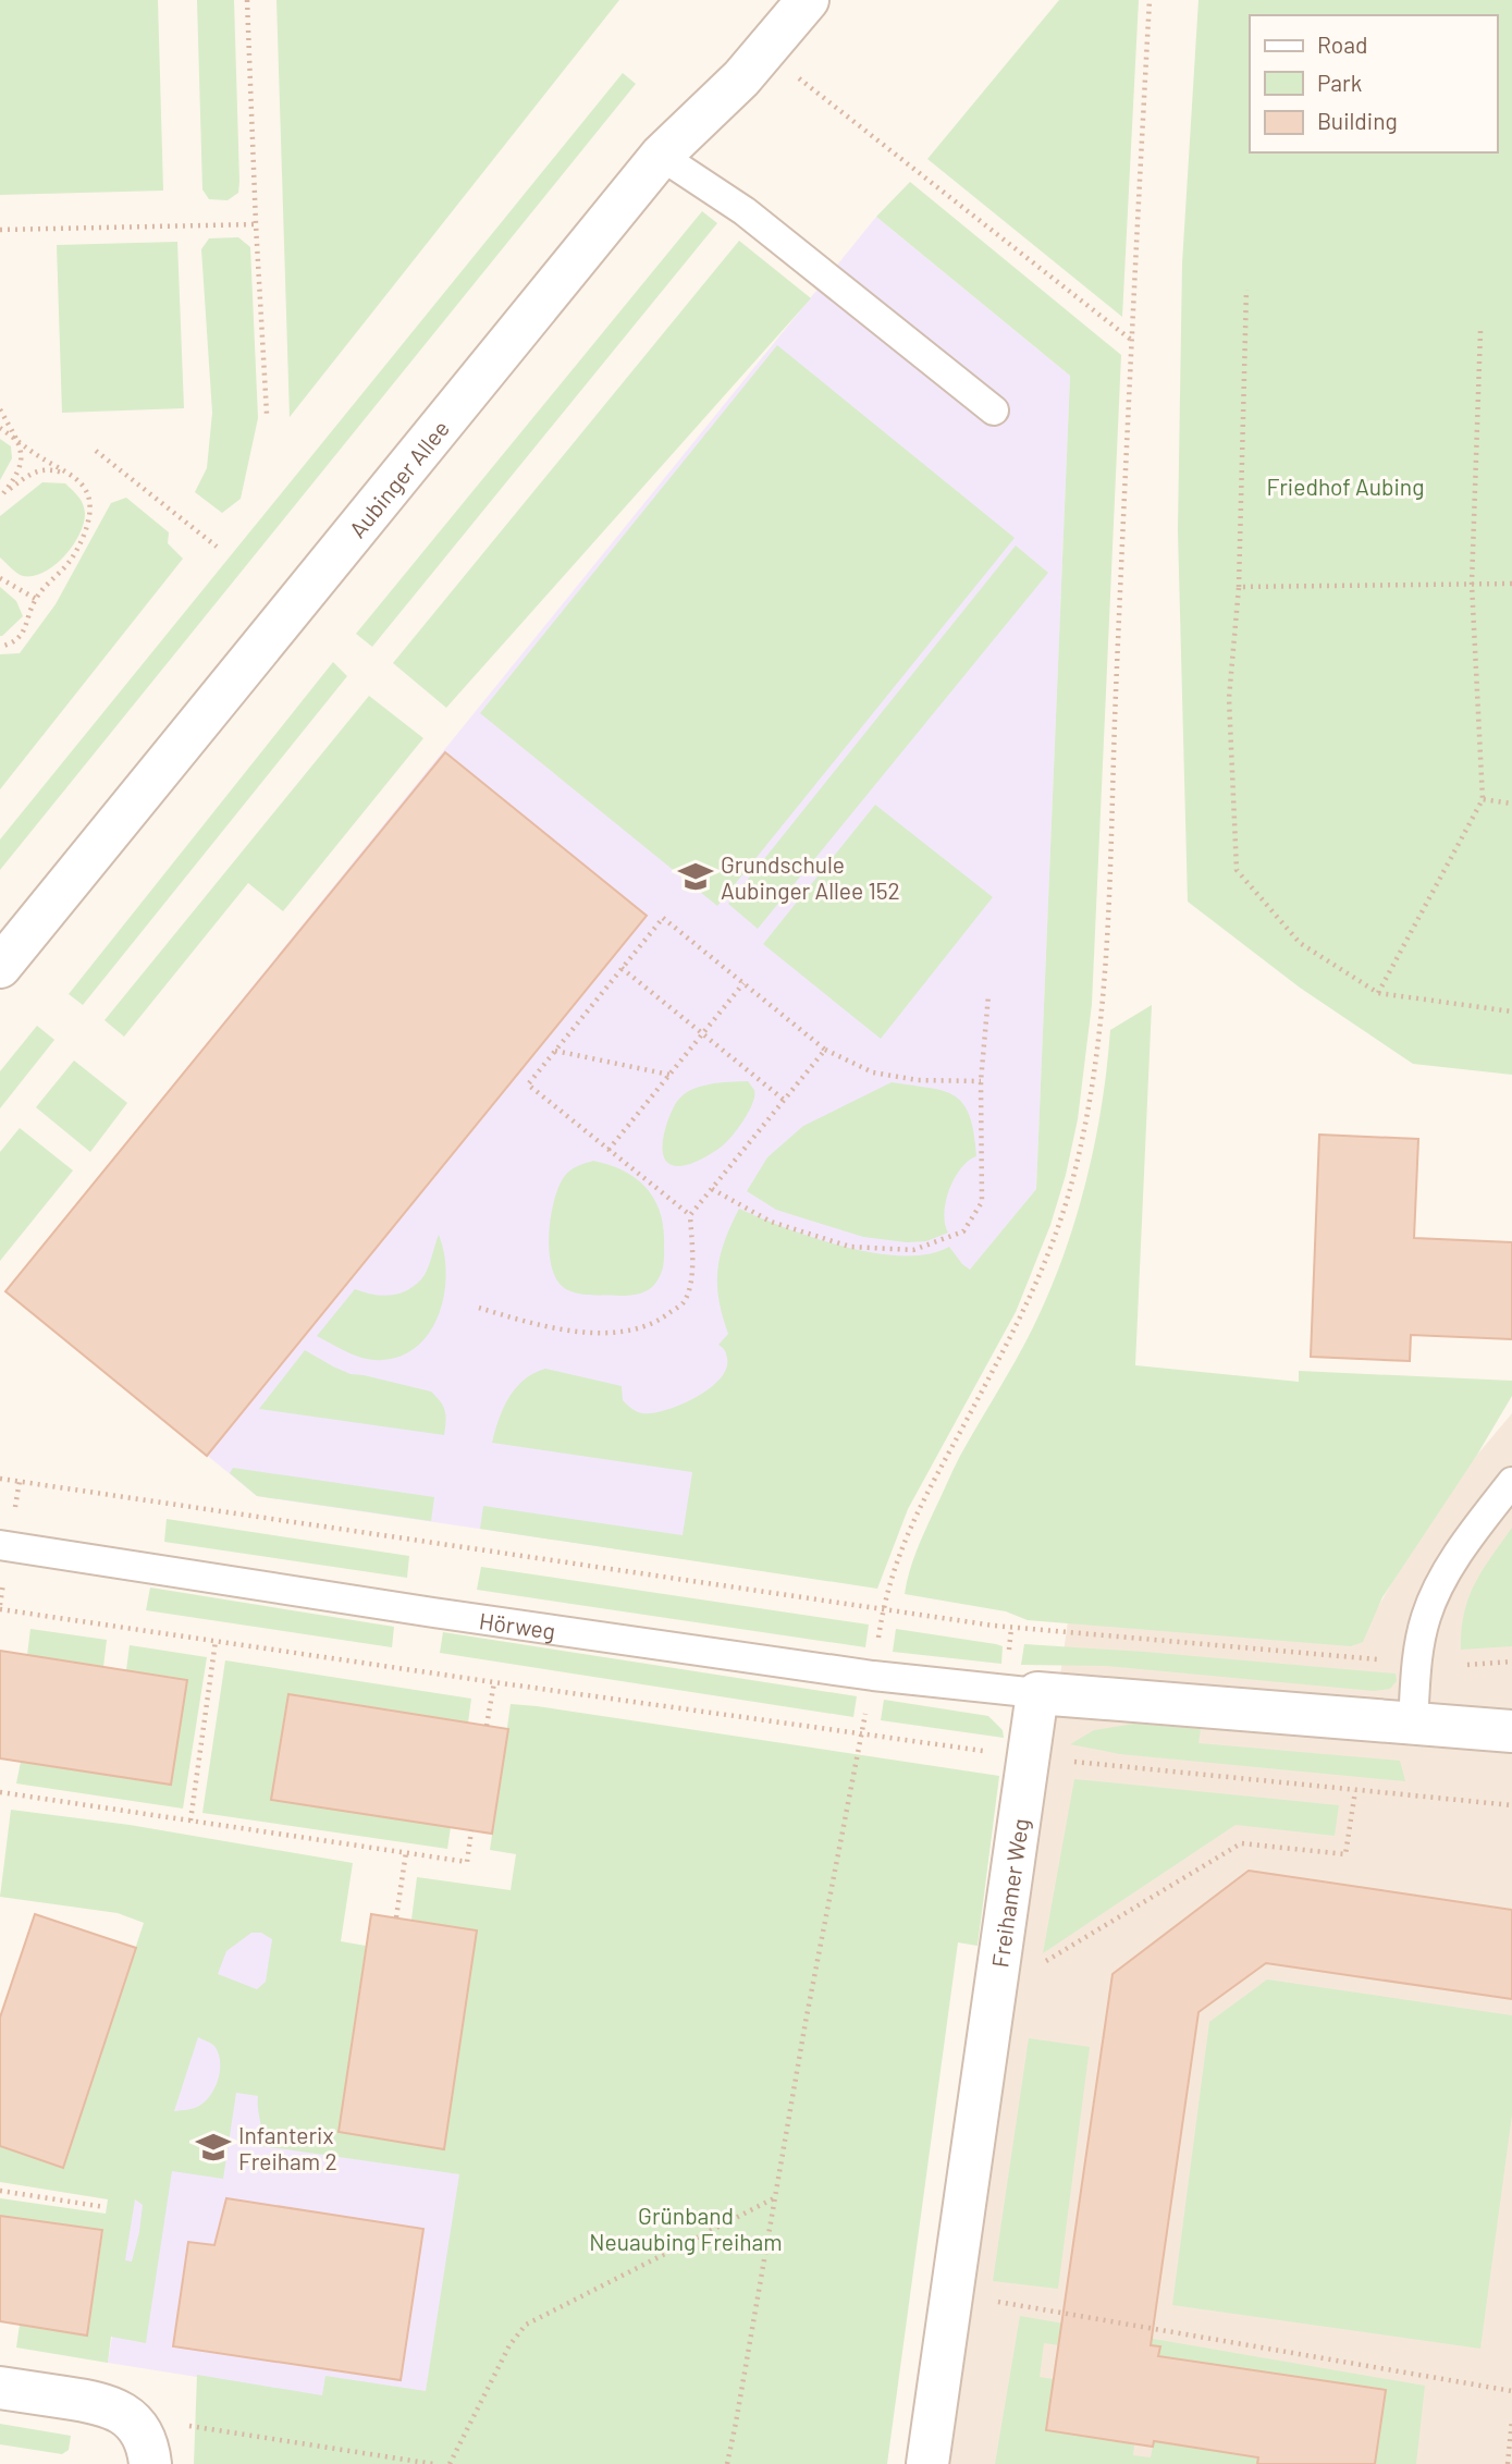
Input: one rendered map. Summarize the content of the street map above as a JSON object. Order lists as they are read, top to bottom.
{
  "streets": {
    "street": ["Aubinger Allee", "Freihamer Weg"],
    "lane": ["Hörweg"]
  },
  "crossings": [
    ["Hörweg", "Freihamer Weg"]
  ],
  "parks": ["Friedhof Aubing", "Grünband Neuaubing Freiham"],
  "places": {
    "school or university": ["Grundschule Aubinger Allee 152", "Infanterix Freiham 2"]
  },
  "legend": ["Road", "Park", "Building"]
}
